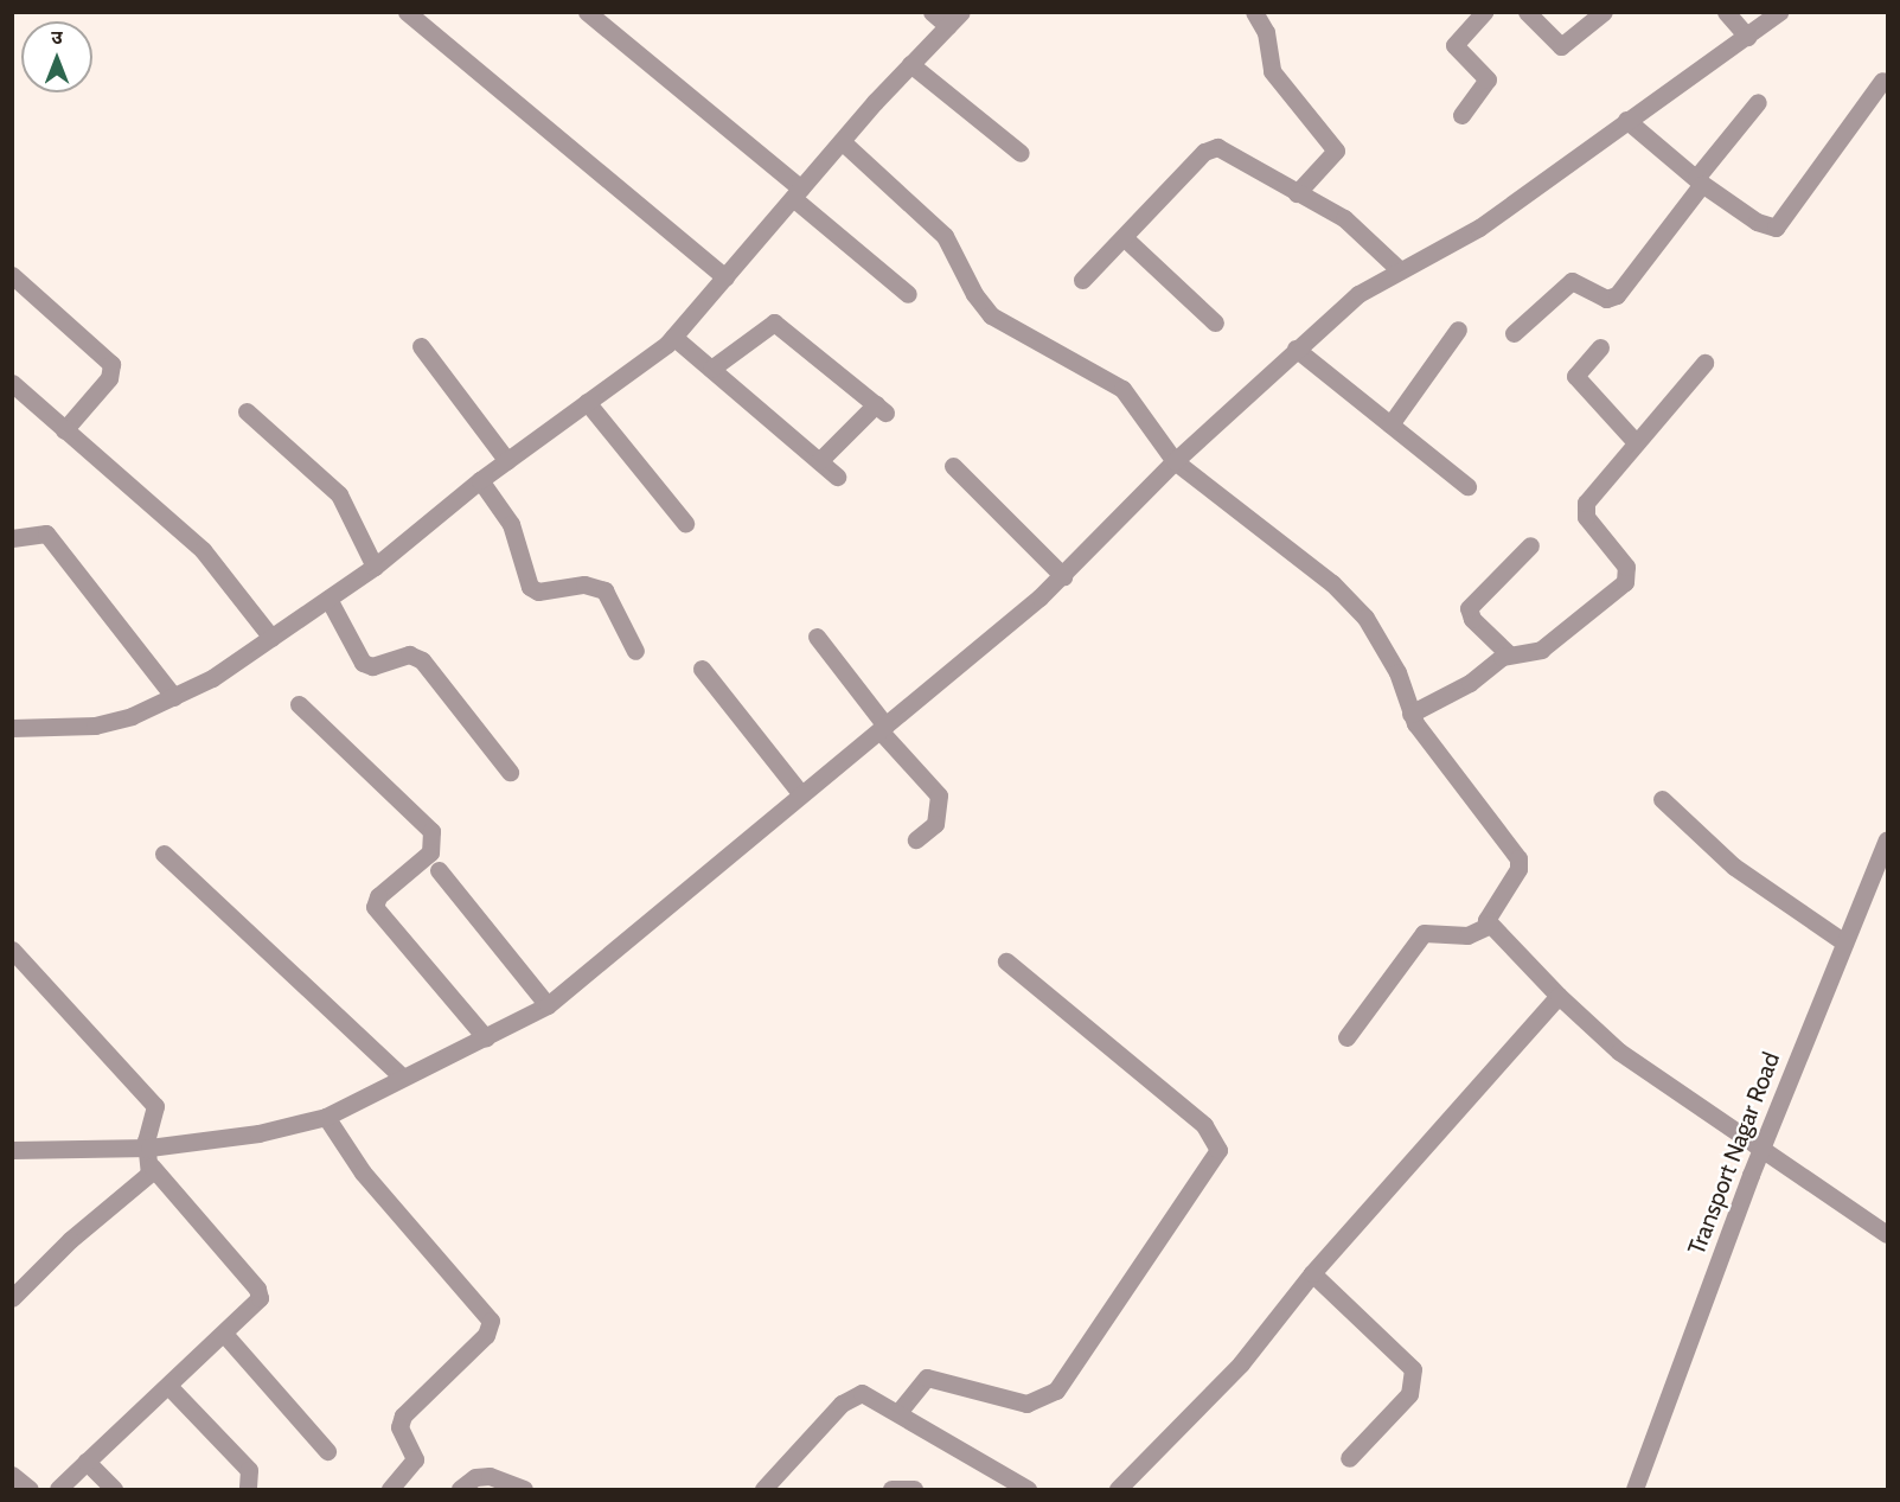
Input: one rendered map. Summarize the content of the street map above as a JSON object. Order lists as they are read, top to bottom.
{
  "streets": {
    "street": ["Transport Nagar Road"]
  },
  "north": "top"
}
